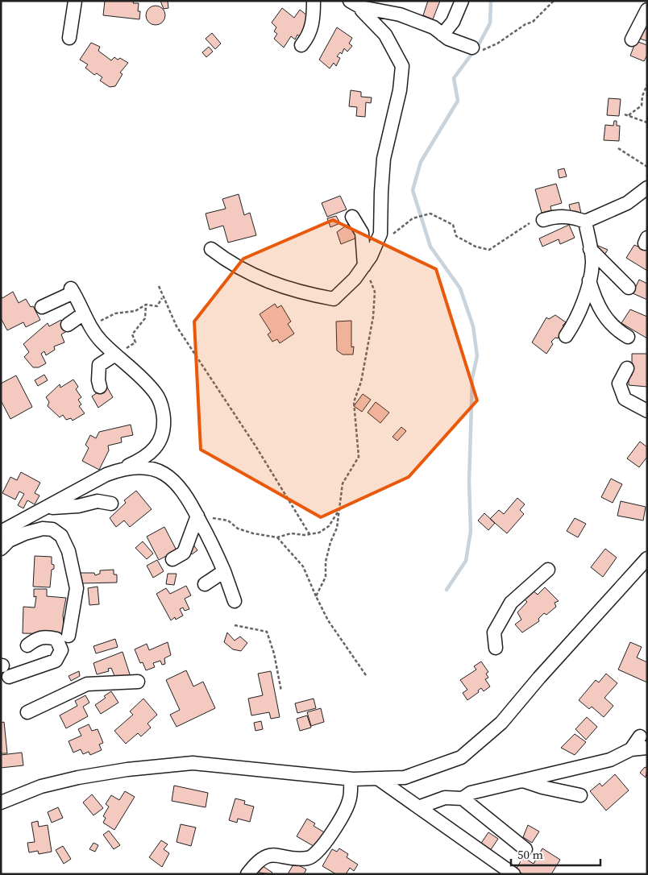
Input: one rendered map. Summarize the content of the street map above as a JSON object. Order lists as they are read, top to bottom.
{
  "scale_bar": "50 m"
}
